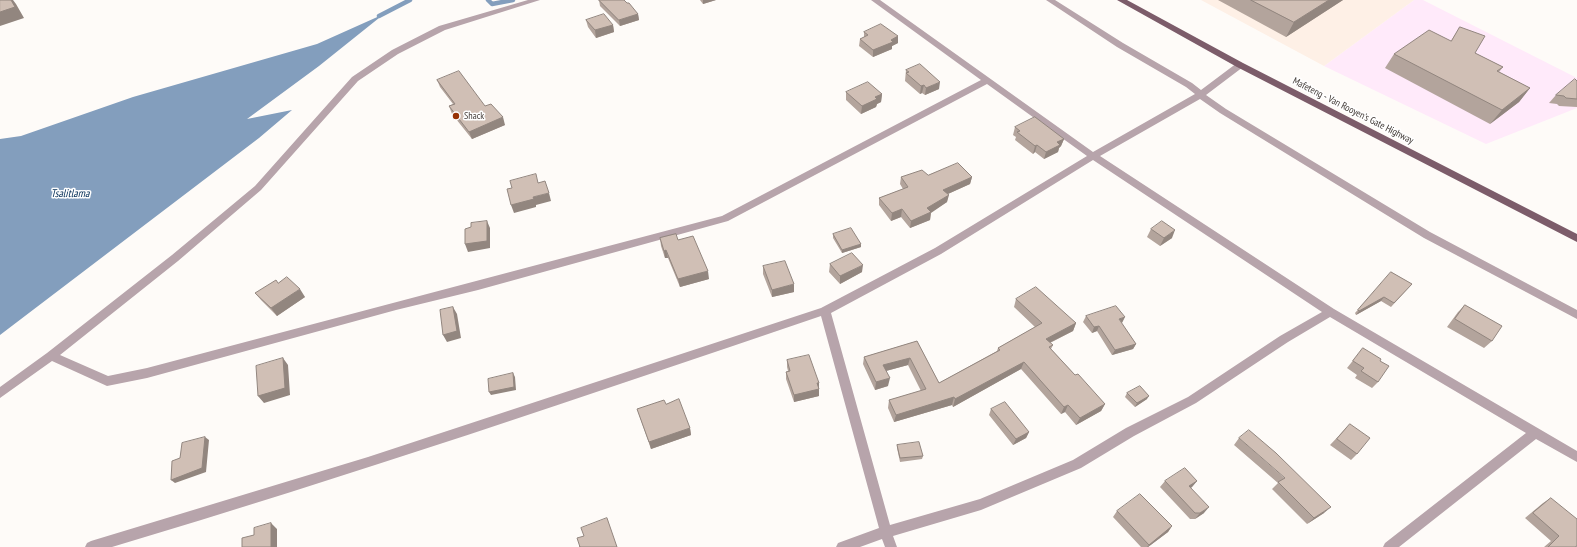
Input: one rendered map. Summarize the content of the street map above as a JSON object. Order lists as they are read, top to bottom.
{
  "streets": {
    "main road": ["Mafeteng - Van Rooyen's Gate Highway"]
  },
  "water": ["Tsalitlama"],
  "places": ["Shack"]
}
